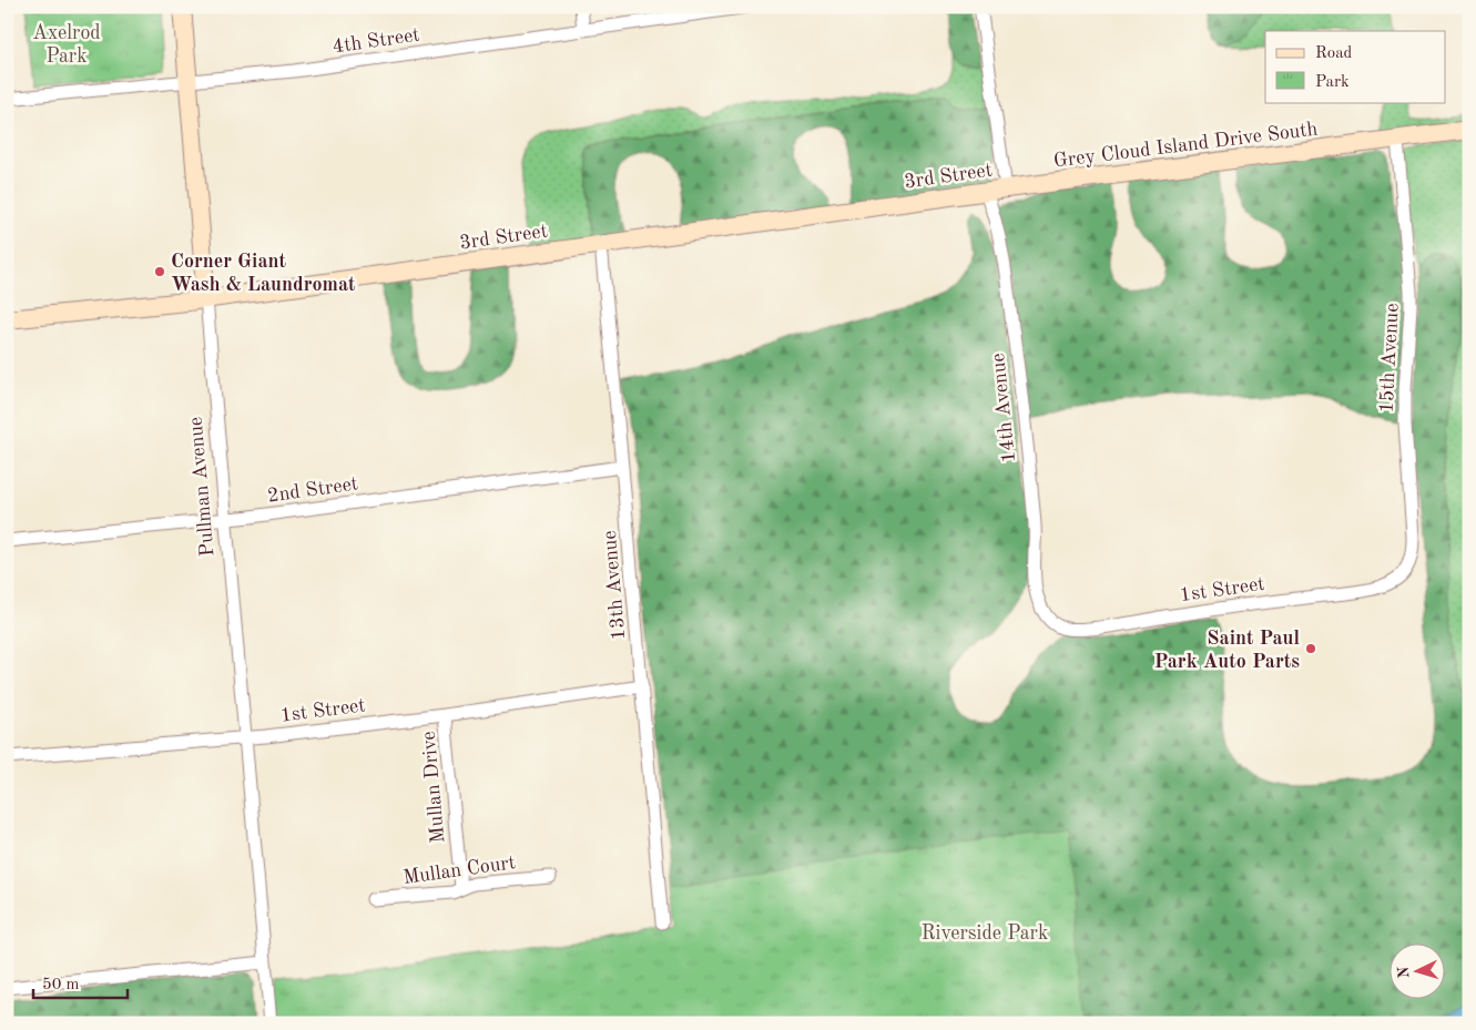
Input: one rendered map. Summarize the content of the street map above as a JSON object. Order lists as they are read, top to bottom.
{
  "streets": {
    "street": [
      "4th Street",
      "Grey Cloud Island Drive South",
      "3rd Street",
      "15th Avenue",
      "14th Avenue",
      "Pullman Avenue",
      "2nd Street",
      "13th Avenue",
      "1st Street",
      "Mullan Drive",
      "Mullan Court"
    ]
  },
  "crossings": [
    ["4th Street", "Pullman Avenue"],
    ["Grey Cloud Island Drive South", "3rd Street"],
    ["Grey Cloud Island Drive South", "15th Avenue"],
    ["3rd Street", "14th Avenue"],
    ["3rd Street", "Pullman Avenue"],
    ["3rd Street", "13th Avenue"],
    ["15th Avenue", "1st Street"],
    ["14th Avenue", "1st Street"],
    ["Pullman Avenue", "2nd Street"],
    ["Pullman Avenue", "1st Street"],
    ["2nd Street", "13th Avenue"],
    ["13th Avenue", "1st Street"],
    ["1st Street", "Mullan Drive"],
    ["Mullan Drive", "Mullan Court"]
  ],
  "parks": ["Axelrod Park", "Riverside Park"],
  "places": ["Corner Giant Wash & Laundromat", "Saint Paul Park Auto Parts"],
  "legend": ["Road", "Park"],
  "scale_bar": "50 m",
  "north": "left"
}
